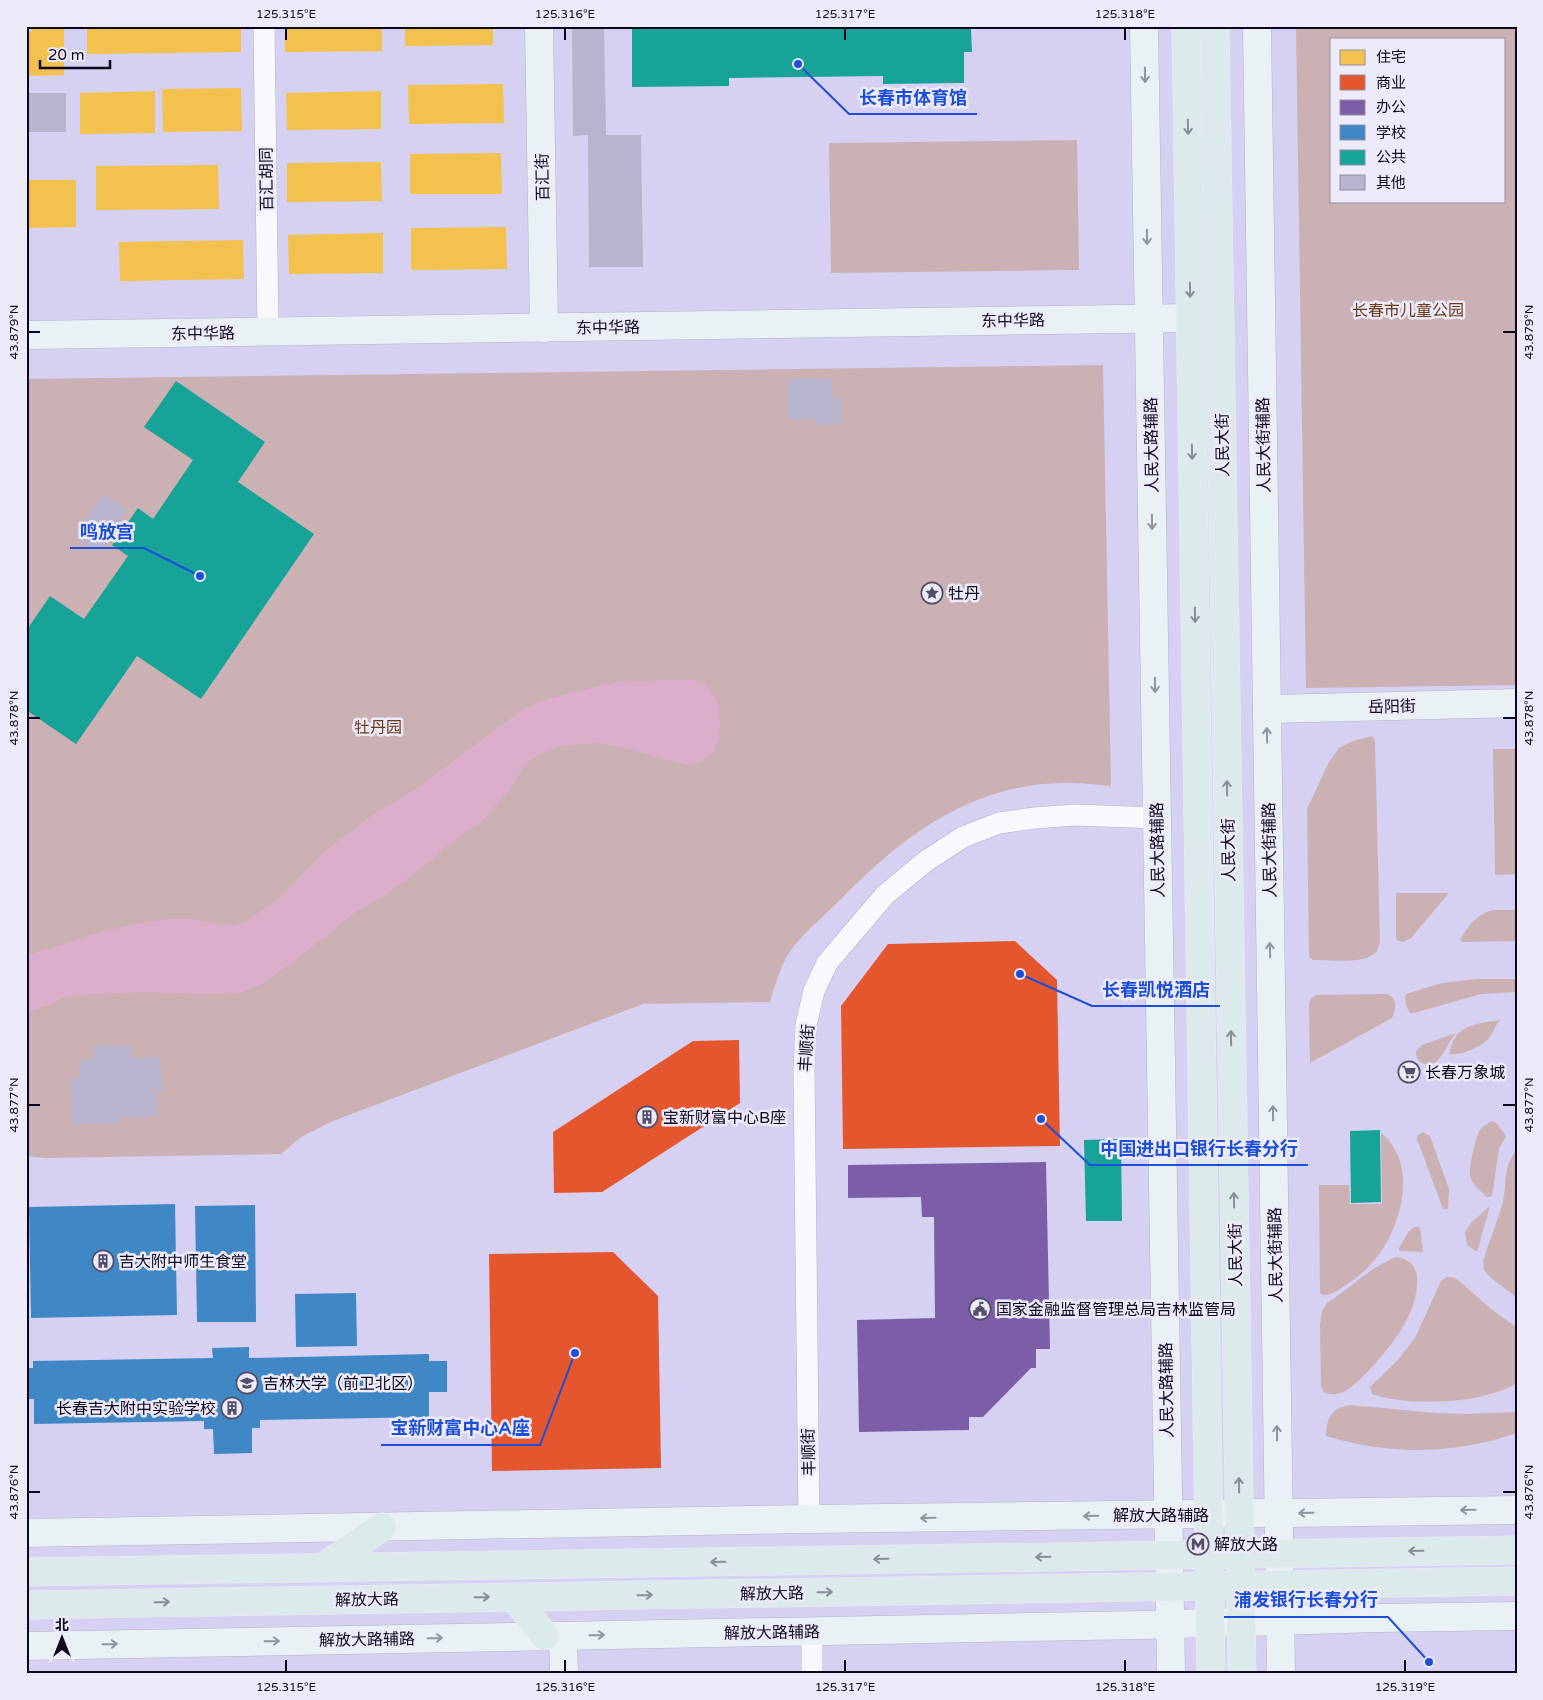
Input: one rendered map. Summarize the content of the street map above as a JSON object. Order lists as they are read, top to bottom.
{
  "streets": {
    "main road": ["人民大街", "解放大路"],
    "street": [
      "百汇街",
      "百汇胡同",
      "东中华路",
      "人民大路辅路",
      "人民大街辅路",
      "岳阳街",
      "丰顺街",
      "解放大路辅路"
    ]
  },
  "crossings": [
    ["百汇街", "东中华路"],
    ["百汇胡同", "东中华路"],
    ["东中华路", "人民大路辅路"],
    ["东中华路", "人民大街"],
    ["人民大路辅路", "丰顺街"],
    ["人民大路辅路", "解放大路辅路"],
    ["人民大路辅路", "解放大路"],
    ["人民大街", "解放大路辅路"],
    ["人民大街", "解放大路"],
    ["人民大街辅路", "岳阳街"],
    ["人民大街辅路", "解放大路辅路"],
    ["人民大街辅路", "解放大路"],
    ["丰顺街", "解放大路辅路"]
  ],
  "one_way": ["人民大路辅路", "人民大街辅路"],
  "parks": ["长春市儿童公园", "牡丹园"],
  "places": {
    "other": [
      "长春市体育馆",
      "鸣放宫",
      "长春凯悦酒店",
      "中国进出口银行长春分行",
      "宝新财富中心A座",
      "浦发银行长春分行"
    ],
    "place": ["牡丹"],
    "supermarket": ["长春万象城"],
    "building": ["宝新财富中心B座", "吉大附中师生食堂", "长春吉大附中实验学校"],
    "public building": ["国家金融监督管理总局吉林监管局"],
    "school or university": ["吉林大学（前卫北区）"],
    "metro station": ["解放大路"]
  },
  "legend": [
    "住宅",
    "商业",
    "办公",
    "学校",
    "公共",
    "其他"
  ],
  "scale_bar": "20 m",
  "north": "top",
  "coordinates": [
    "125.315°E",
    "125.316°E",
    "125.317°E",
    "125.318°E",
    "43.879°N",
    "43.878°N",
    "43.877°N",
    "43.876°N",
    "125.319°E"
  ]
}
